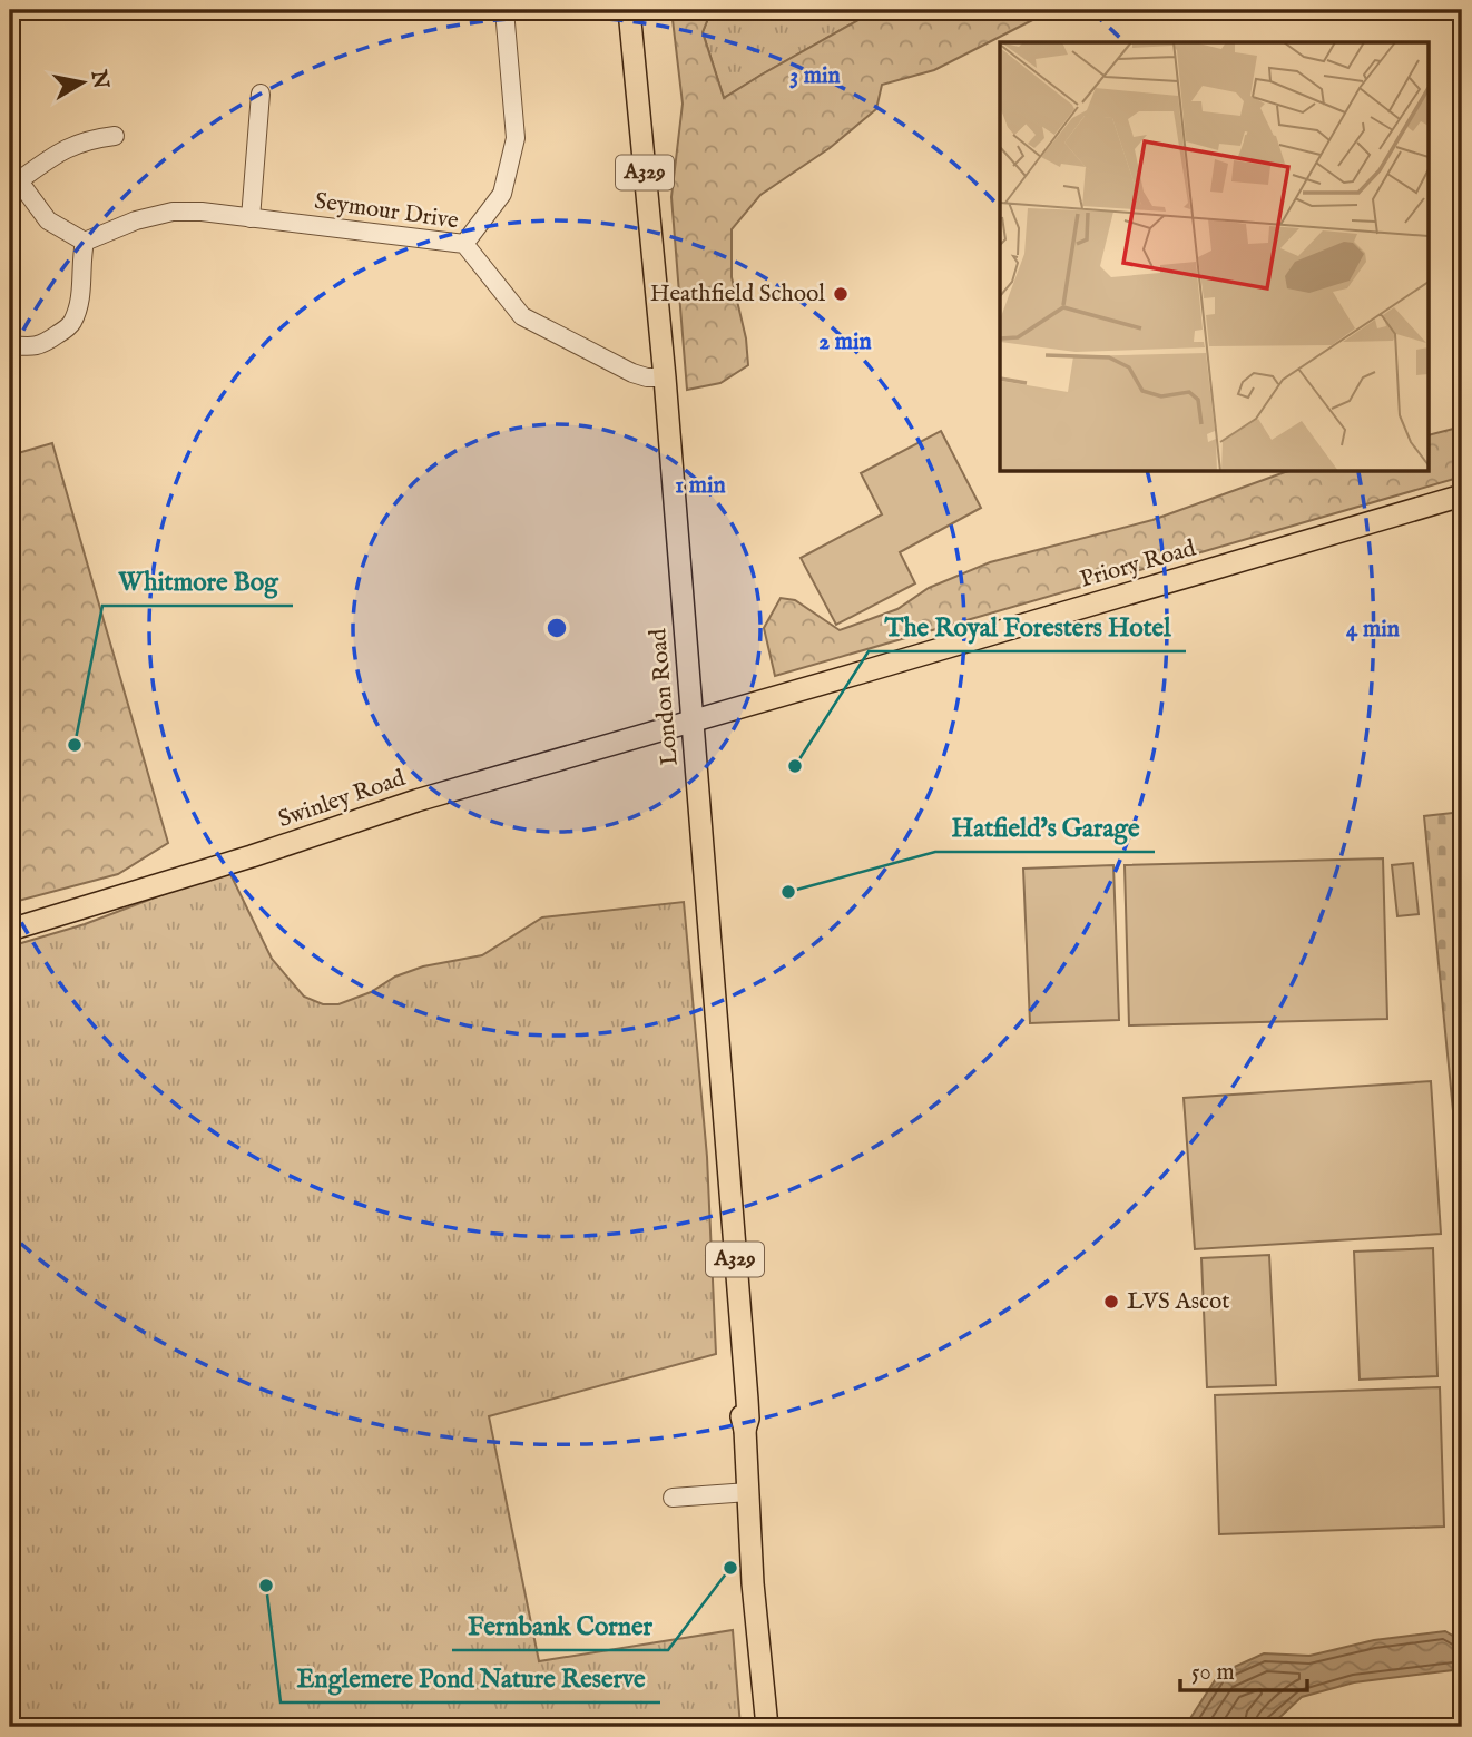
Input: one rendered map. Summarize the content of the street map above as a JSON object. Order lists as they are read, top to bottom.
{
  "streets": {
    "main road": [
      "A329",
      "Priory Road",
      "London Road",
      "Swinley Road"
    ],
    "street": ["Seymour Drive"]
  },
  "crossings": [
    ["Seymour Drive", "London Road"],
    ["Priory Road", "London Road"],
    ["Priory Road", "Swinley Road"],
    ["London Road", "Swinley Road"]
  ],
  "places": [
    "Heathfield School",
    "Whitmore Bog",
    "The Royal Foresters Hotel",
    "Hatfield's Garage",
    "LVS Ascot",
    "Fernbank Corner",
    "Englemere Pond Nature Reserve"
  ],
  "scale_bar": "50 m",
  "north": "right",
  "rings": [
    "3 min",
    "2 min",
    "1 min",
    "4 min"
  ]
}
